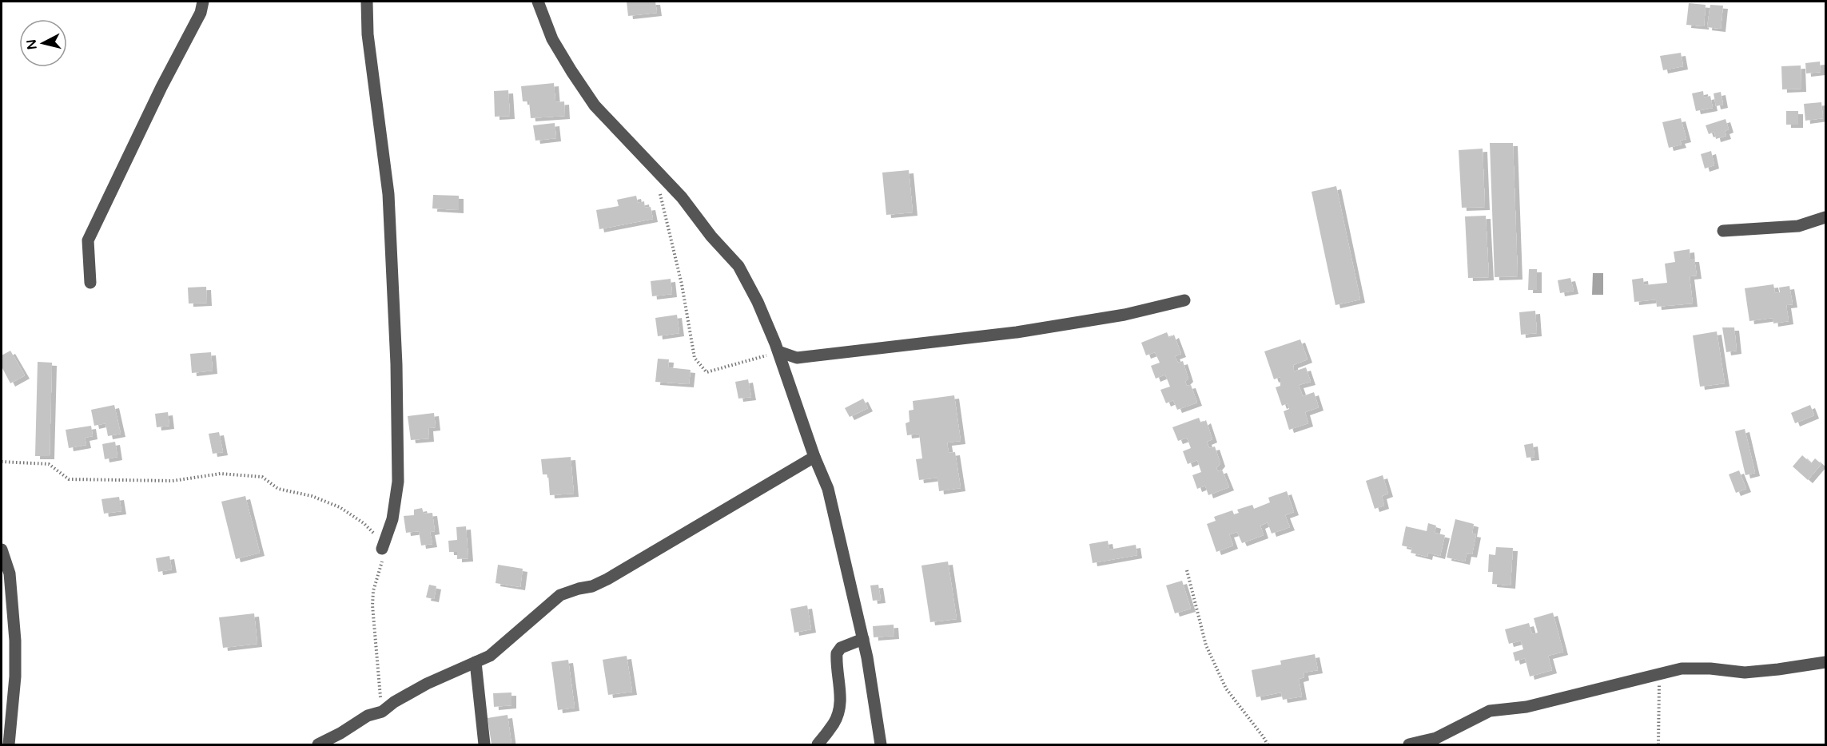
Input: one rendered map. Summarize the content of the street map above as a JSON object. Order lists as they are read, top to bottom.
{
  "north": "left"
}
